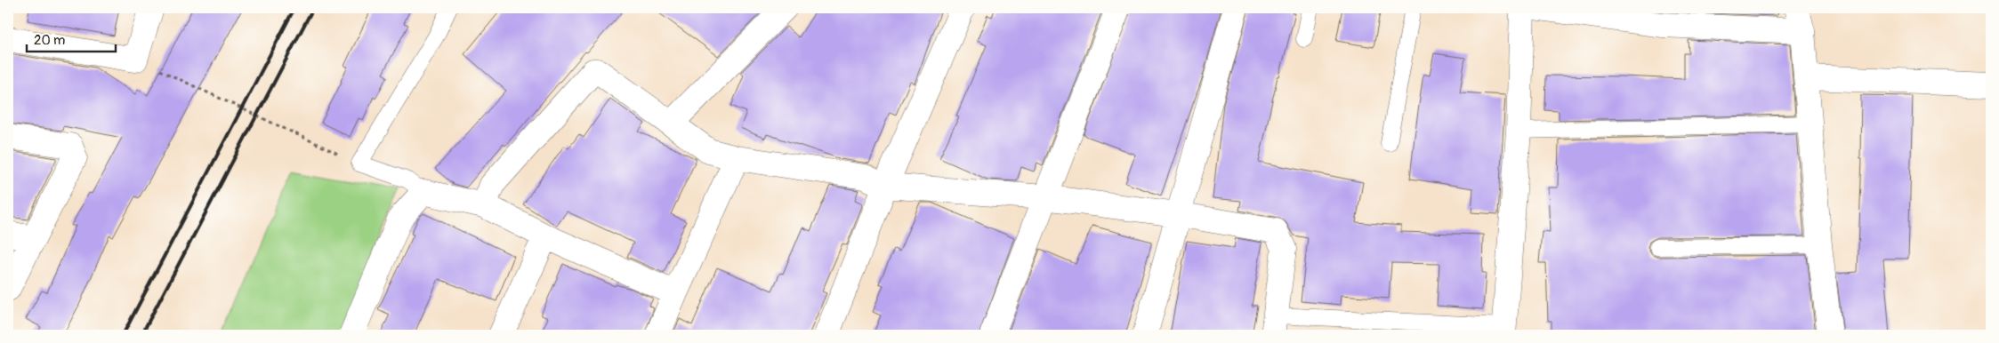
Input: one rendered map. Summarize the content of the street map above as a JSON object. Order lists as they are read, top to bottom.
{
  "scale_bar": "20 m"
}
